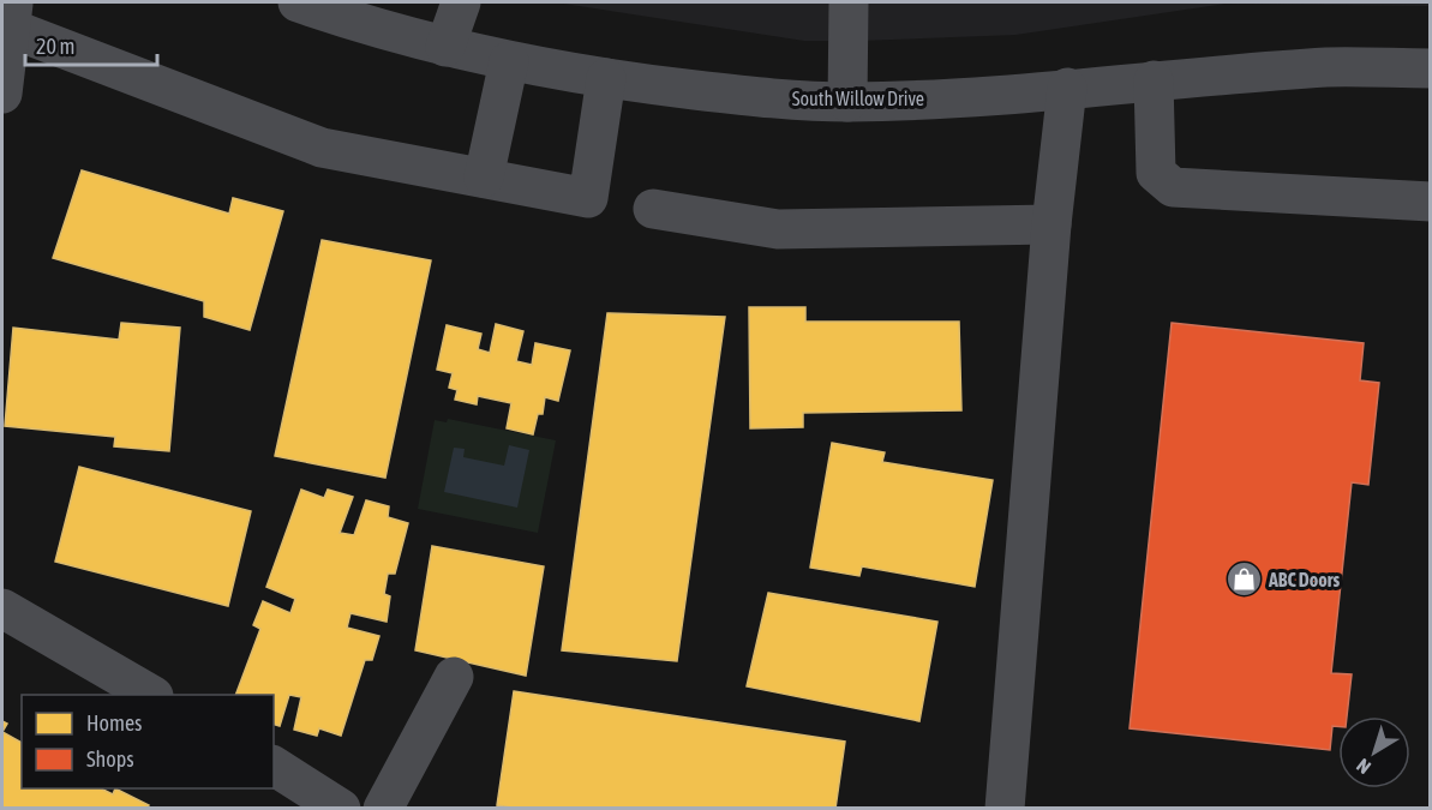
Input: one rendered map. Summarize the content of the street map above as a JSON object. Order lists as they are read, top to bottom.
{
  "streets": {
    "street": ["South Willow Drive"]
  },
  "places": {
    "shop": ["ABC Doors"]
  },
  "legend": ["Homes", "Shops"],
  "scale_bar": "20 m",
  "north": "bottom left"
}
